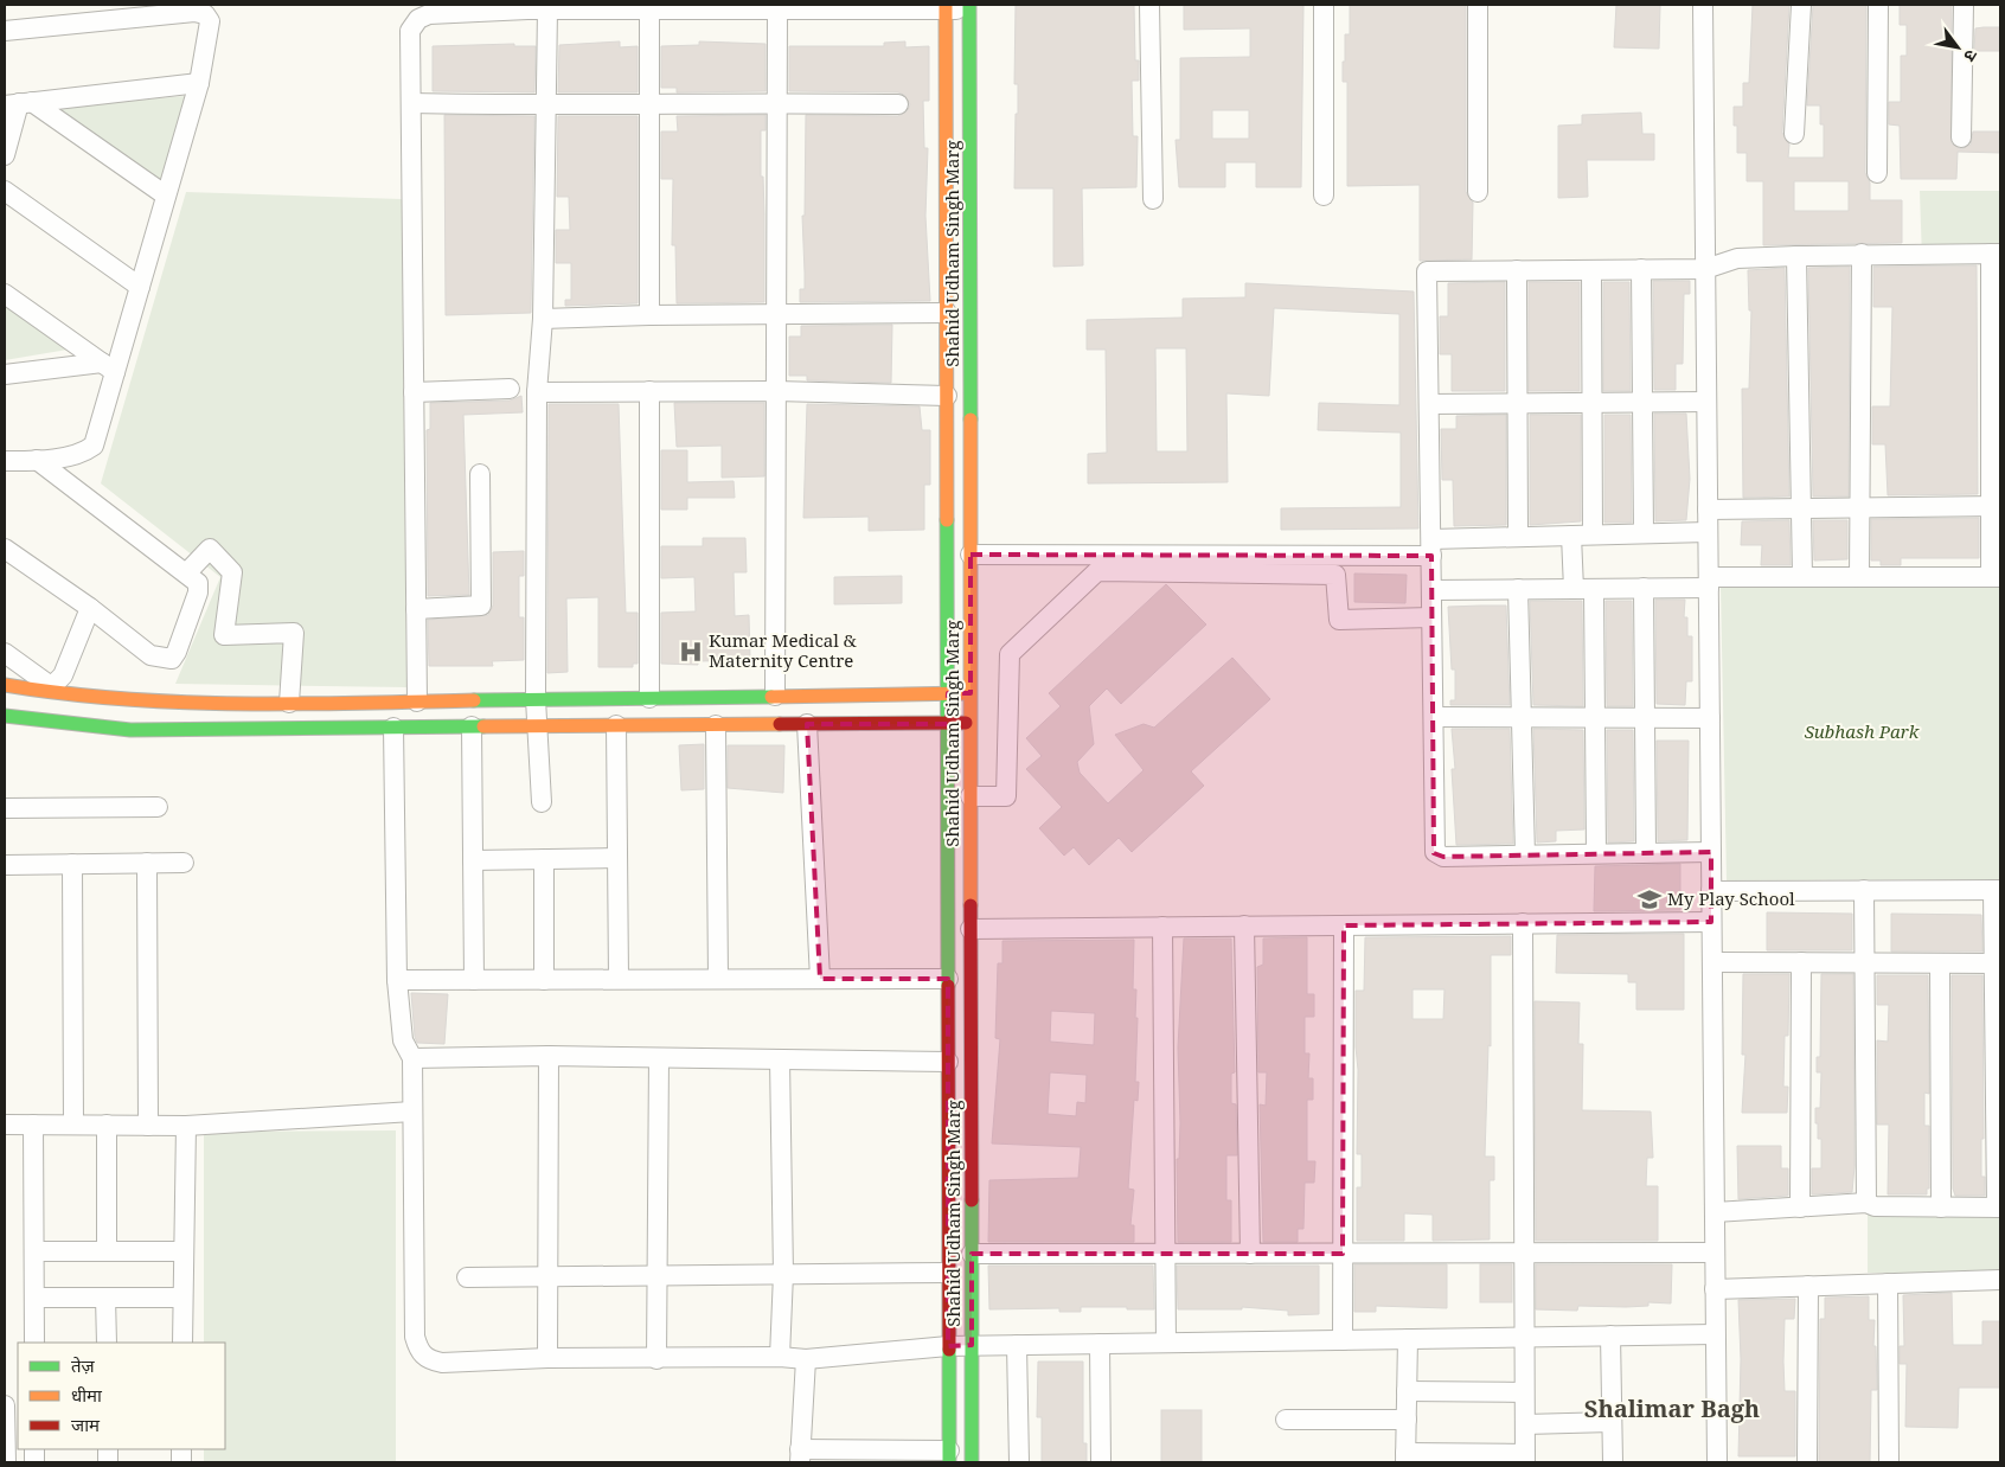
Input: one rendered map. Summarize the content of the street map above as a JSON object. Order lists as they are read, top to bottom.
{
  "streets": {
    "street": ["Shahid Udham Singh Marg"]
  },
  "districts": ["Shalimar Bagh"],
  "parks": ["Subhash Park"],
  "places": {
    "hospital": ["Kumar Medical & Maternity Centre"],
    "school or university": ["My Play School"]
  },
  "legend": ["तेज़", "धीमा", "जाम"],
  "north": "bottom right"
}
